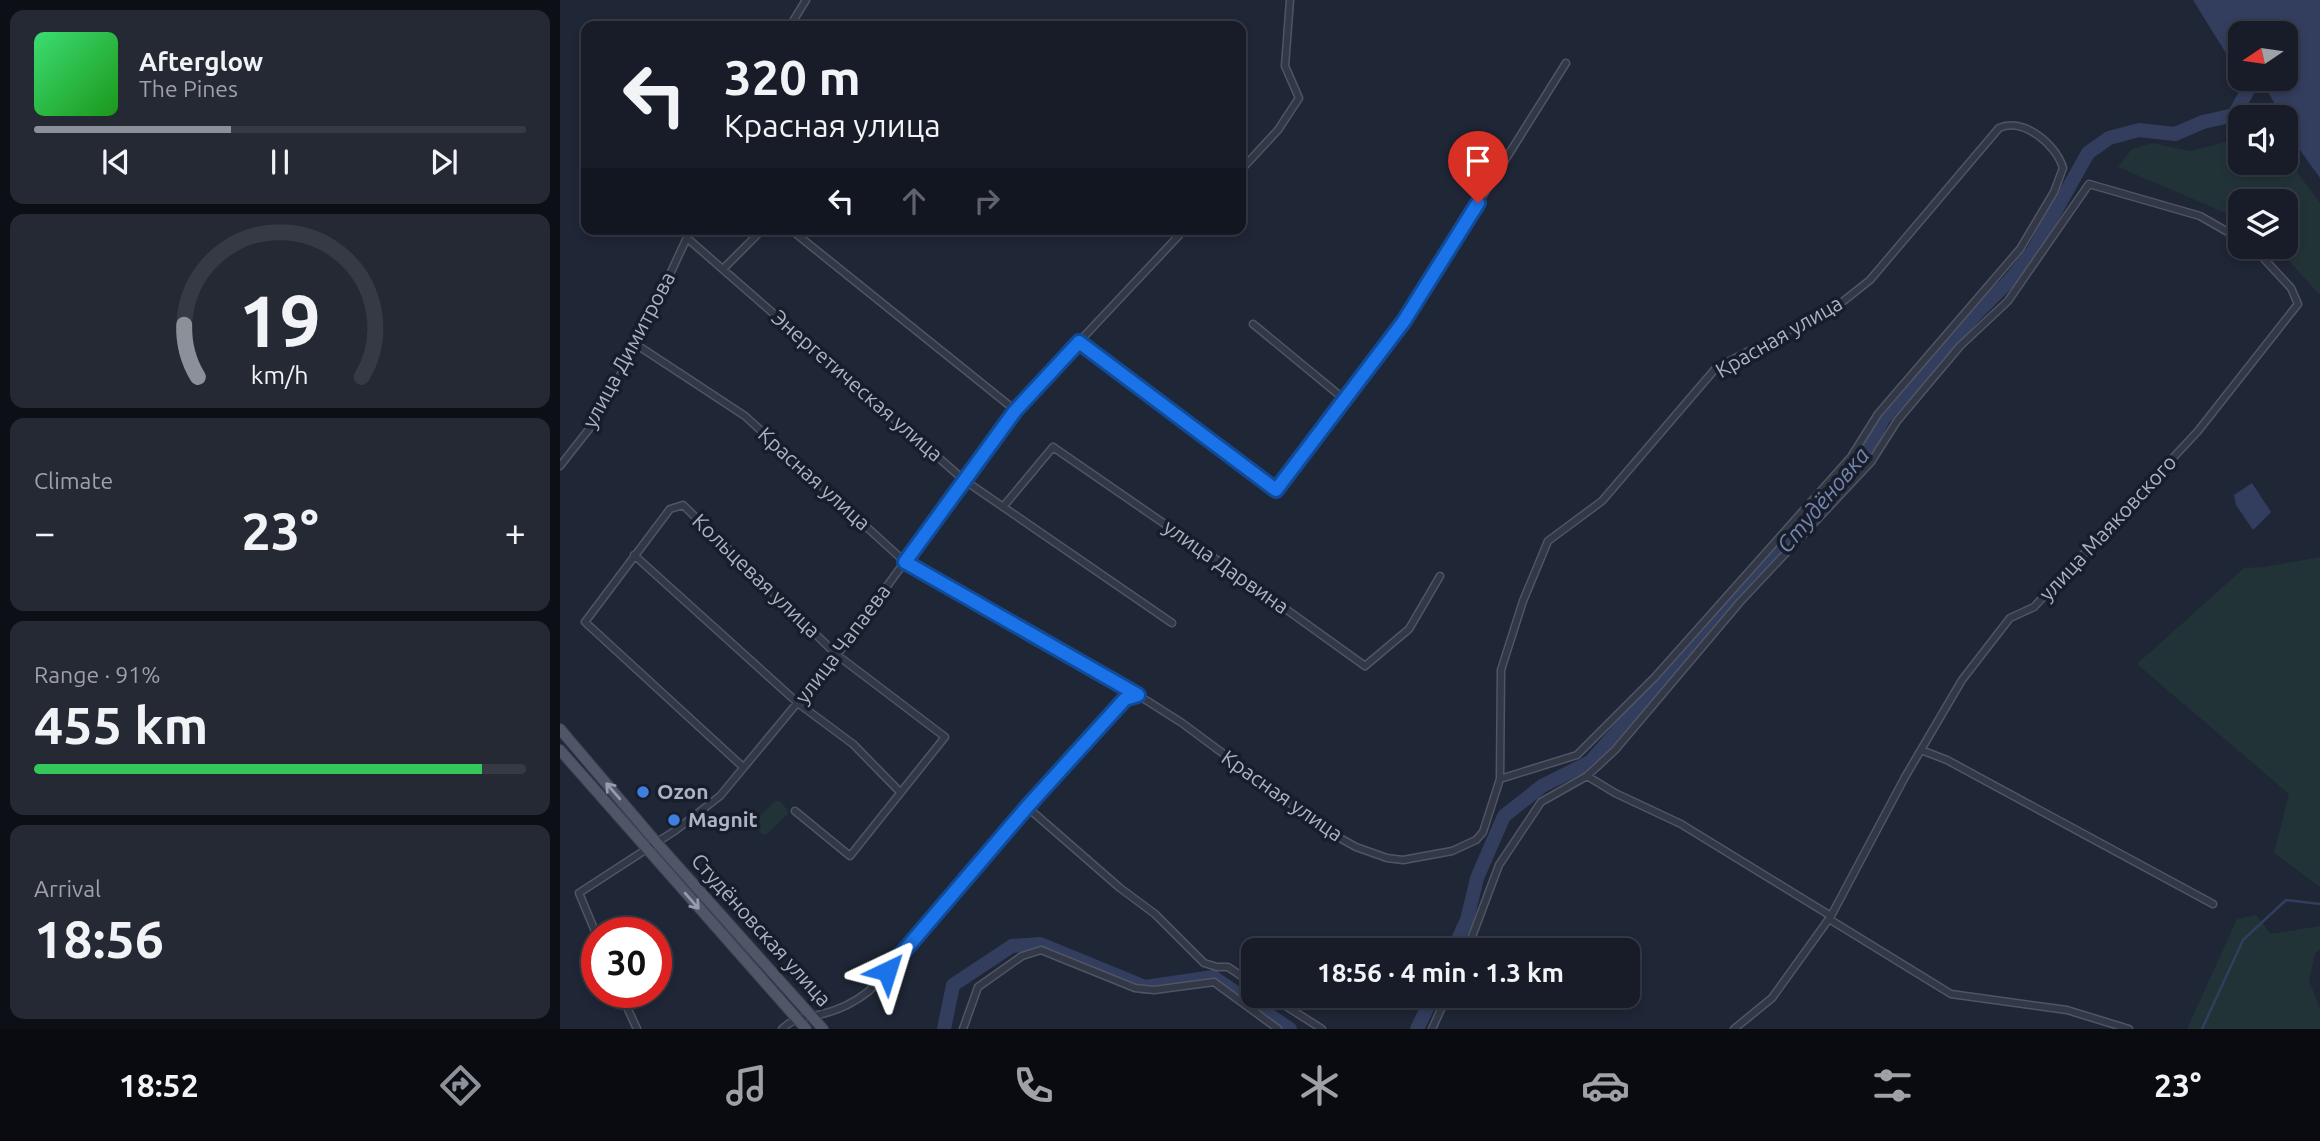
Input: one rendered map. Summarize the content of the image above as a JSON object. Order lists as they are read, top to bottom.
{
  "streets": {
    "main road": ["Студёновская улица"],
    "street": [
      "Красная улица",
      "улица Димитрова",
      "Энергетическая улица",
      "улица Маяковского",
      "улица Дарвина",
      "Кольцевая улица",
      "улица Чапаева"
    ]
  },
  "crossings": [
    ["Красная улица", "улица Димитрова"],
    ["Красная улица", "улица Чапаева"],
    ["улица Димитрова", "Энергетическая улица"],
    ["Энергетическая улица", "улица Дарвина"],
    ["Энергетическая улица", "улица Чапаева"],
    ["Кольцевая улица", "улица Чапаева"],
    ["улица Чапаева", "Студёновская улица"]
  ],
  "water": ["Студёновка"],
  "places": ["Ozon", "Magnit"],
  "north": "left",
  "page": {
    "turn": ["320 m", "Красная улица"],
    "song": ["Afterglow", "The Pines"],
    "tile": [
      "Climate",
      ["Range · 91%", "455 km"],
      ["Arrival", "18:56"]
    ],
    "heat": ["−", "23°", "+"],
    "limit": "30",
    "trip": "18:56 · 4 min · 1.3 km",
    "tabs": ["18:52", "23°"],
    "gauge": ["19", "km/h"]
  }
}
